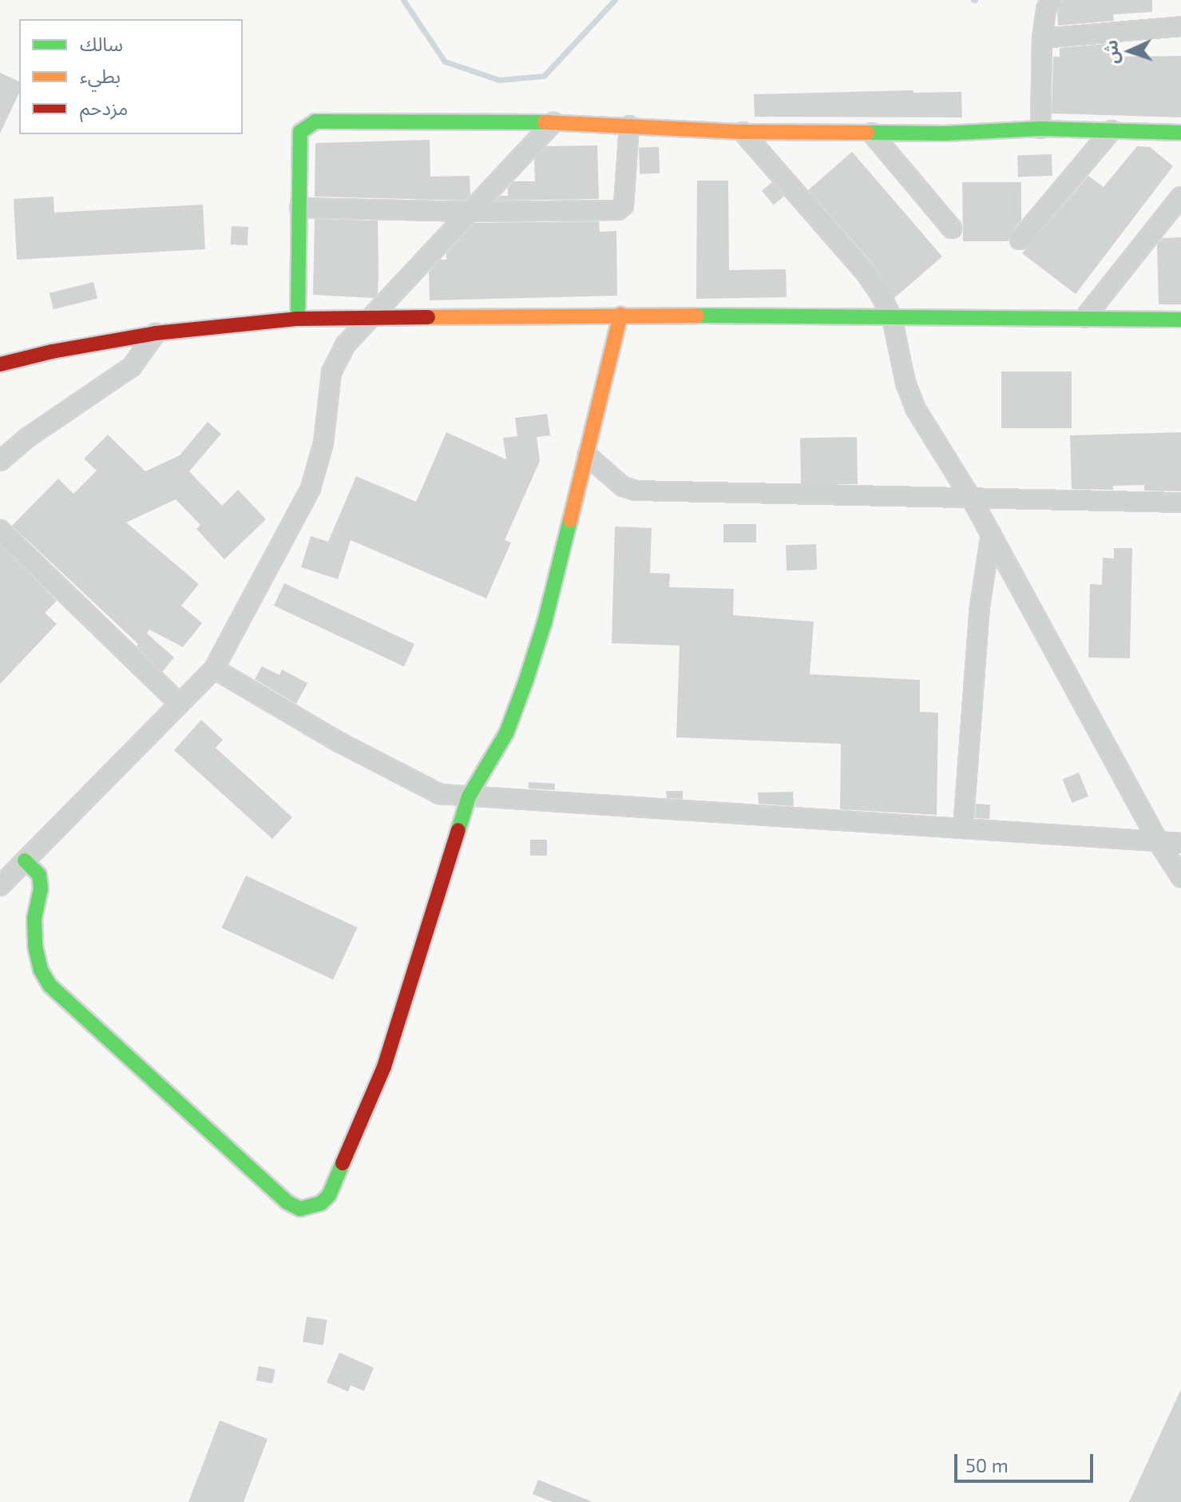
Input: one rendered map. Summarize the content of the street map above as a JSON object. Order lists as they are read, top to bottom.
{
  "legend": ["سالك", "بطيء", "مزدحم"],
  "scale_bar": "50 m",
  "north": "left"
}
